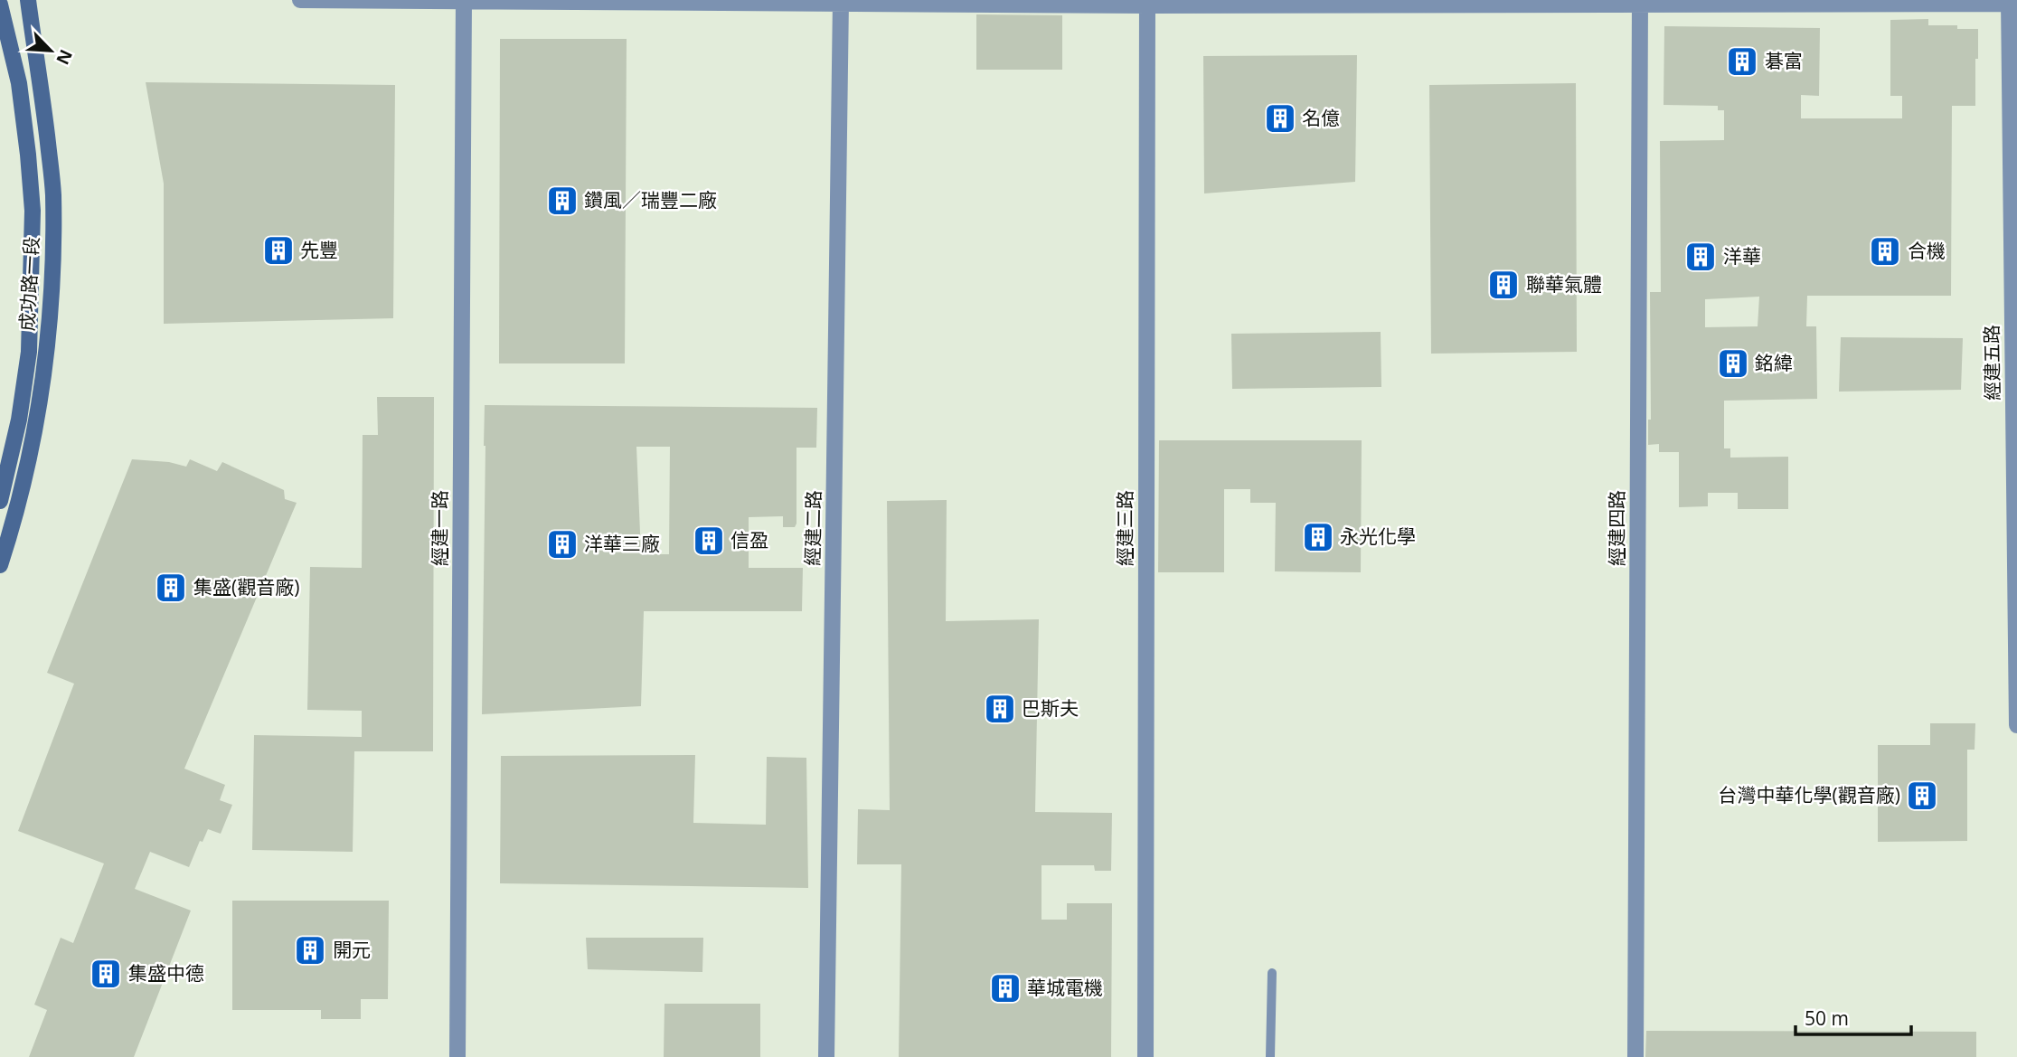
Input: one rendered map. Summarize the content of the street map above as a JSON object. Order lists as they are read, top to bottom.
{
  "streets": {
    "street": [
      "成功路一段",
      "經建五路",
      "經建一路",
      "經建二路",
      "經建三路",
      "經建四路"
    ]
  },
  "places": {
    "building": [
      "碁富",
      "名億",
      "鑽風／瑞豐二廠",
      "先豐",
      "合機",
      "洋華",
      "聯華氣體",
      "銘緯",
      "永光化學",
      "信盈",
      "洋華三廠",
      "集盛(觀音廠)",
      "巴斯夫",
      "台灣中華化學(觀音廠)",
      "開元",
      "集盛中德",
      "華城電機"
    ]
  },
  "scale_bar": "50 m",
  "north": "bottom right"
}
